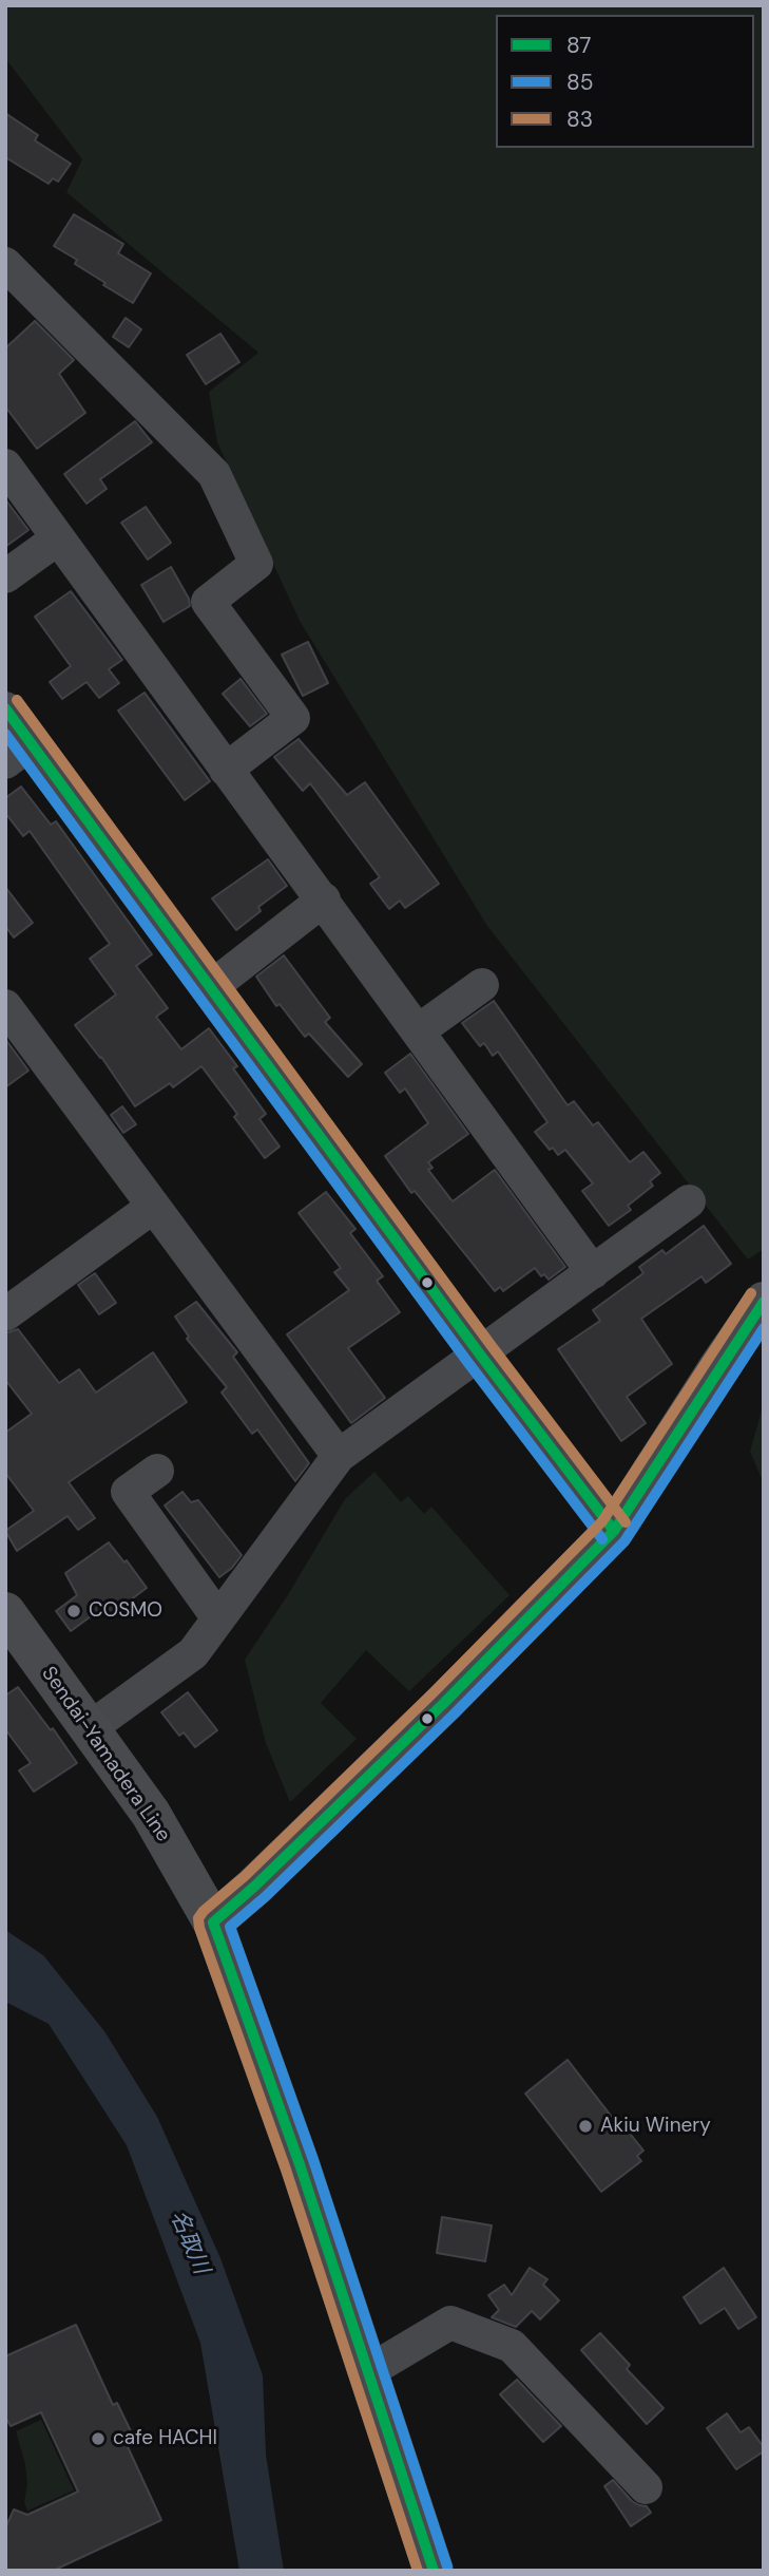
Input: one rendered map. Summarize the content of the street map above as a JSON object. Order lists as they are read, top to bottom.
{
  "streets": {
    "main road": ["Sendai-Yamadera Line"]
  },
  "water": ["名取川"],
  "places": ["COSMO", "Akiu Winery", "cafe HACHI"],
  "lines": ["transit line 83", "transit line 87", "transit line 85"],
  "legend": ["87", "85", "83"]
}
